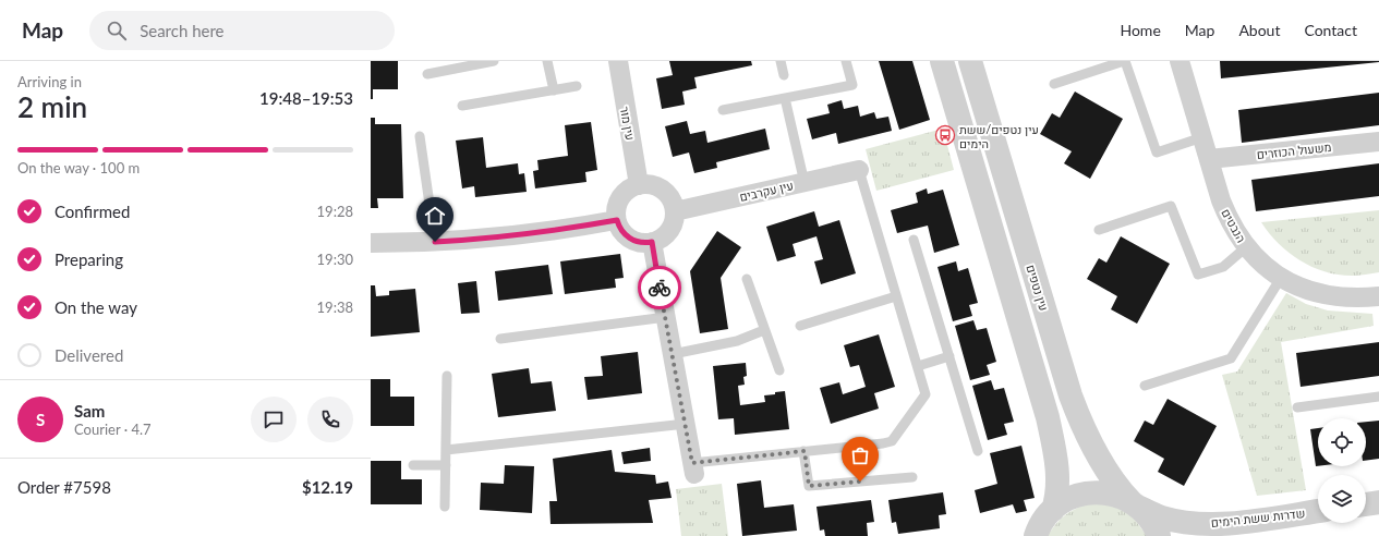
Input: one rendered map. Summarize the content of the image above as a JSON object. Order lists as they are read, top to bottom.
{
  "streets": {
    "street": [
      "עין מור",
      "משעול הכוזרים",
      "עין עקרבים",
      "הנבטים",
      "עין נטפים",
      "שדרות ששת הימים"
    ]
  },
  "crossings": [
    ["עין מור", "עין עקרבים"],
    ["משעול הכוזרים", "הנבטים"],
    ["עין נטפים", "שדרות ששת הימים"]
  ],
  "places": {
    "bus stop": ["עין נטפים/ששת הימים"]
  },
  "page": {
    "header": "Map",
    "search": "Search here",
    "nav": [
      "Home",
      "Map",
      "About",
      "Contact"
    ],
    "heading": ["2 min", "Arriving in", "19:48–19:53"],
    "panel": [
      "Sam",
      "Courier · 4.7",
      "Order #7598",
      "$12.19"
    ],
    "bar": "On the way · 100 m",
    "list": [
      ["Confirmed", "19:28"],
      ["Preparing", "19:30"],
      ["On the way", "19:38"],
      "Delivered"
    ],
    "round": "S"
  }
}
